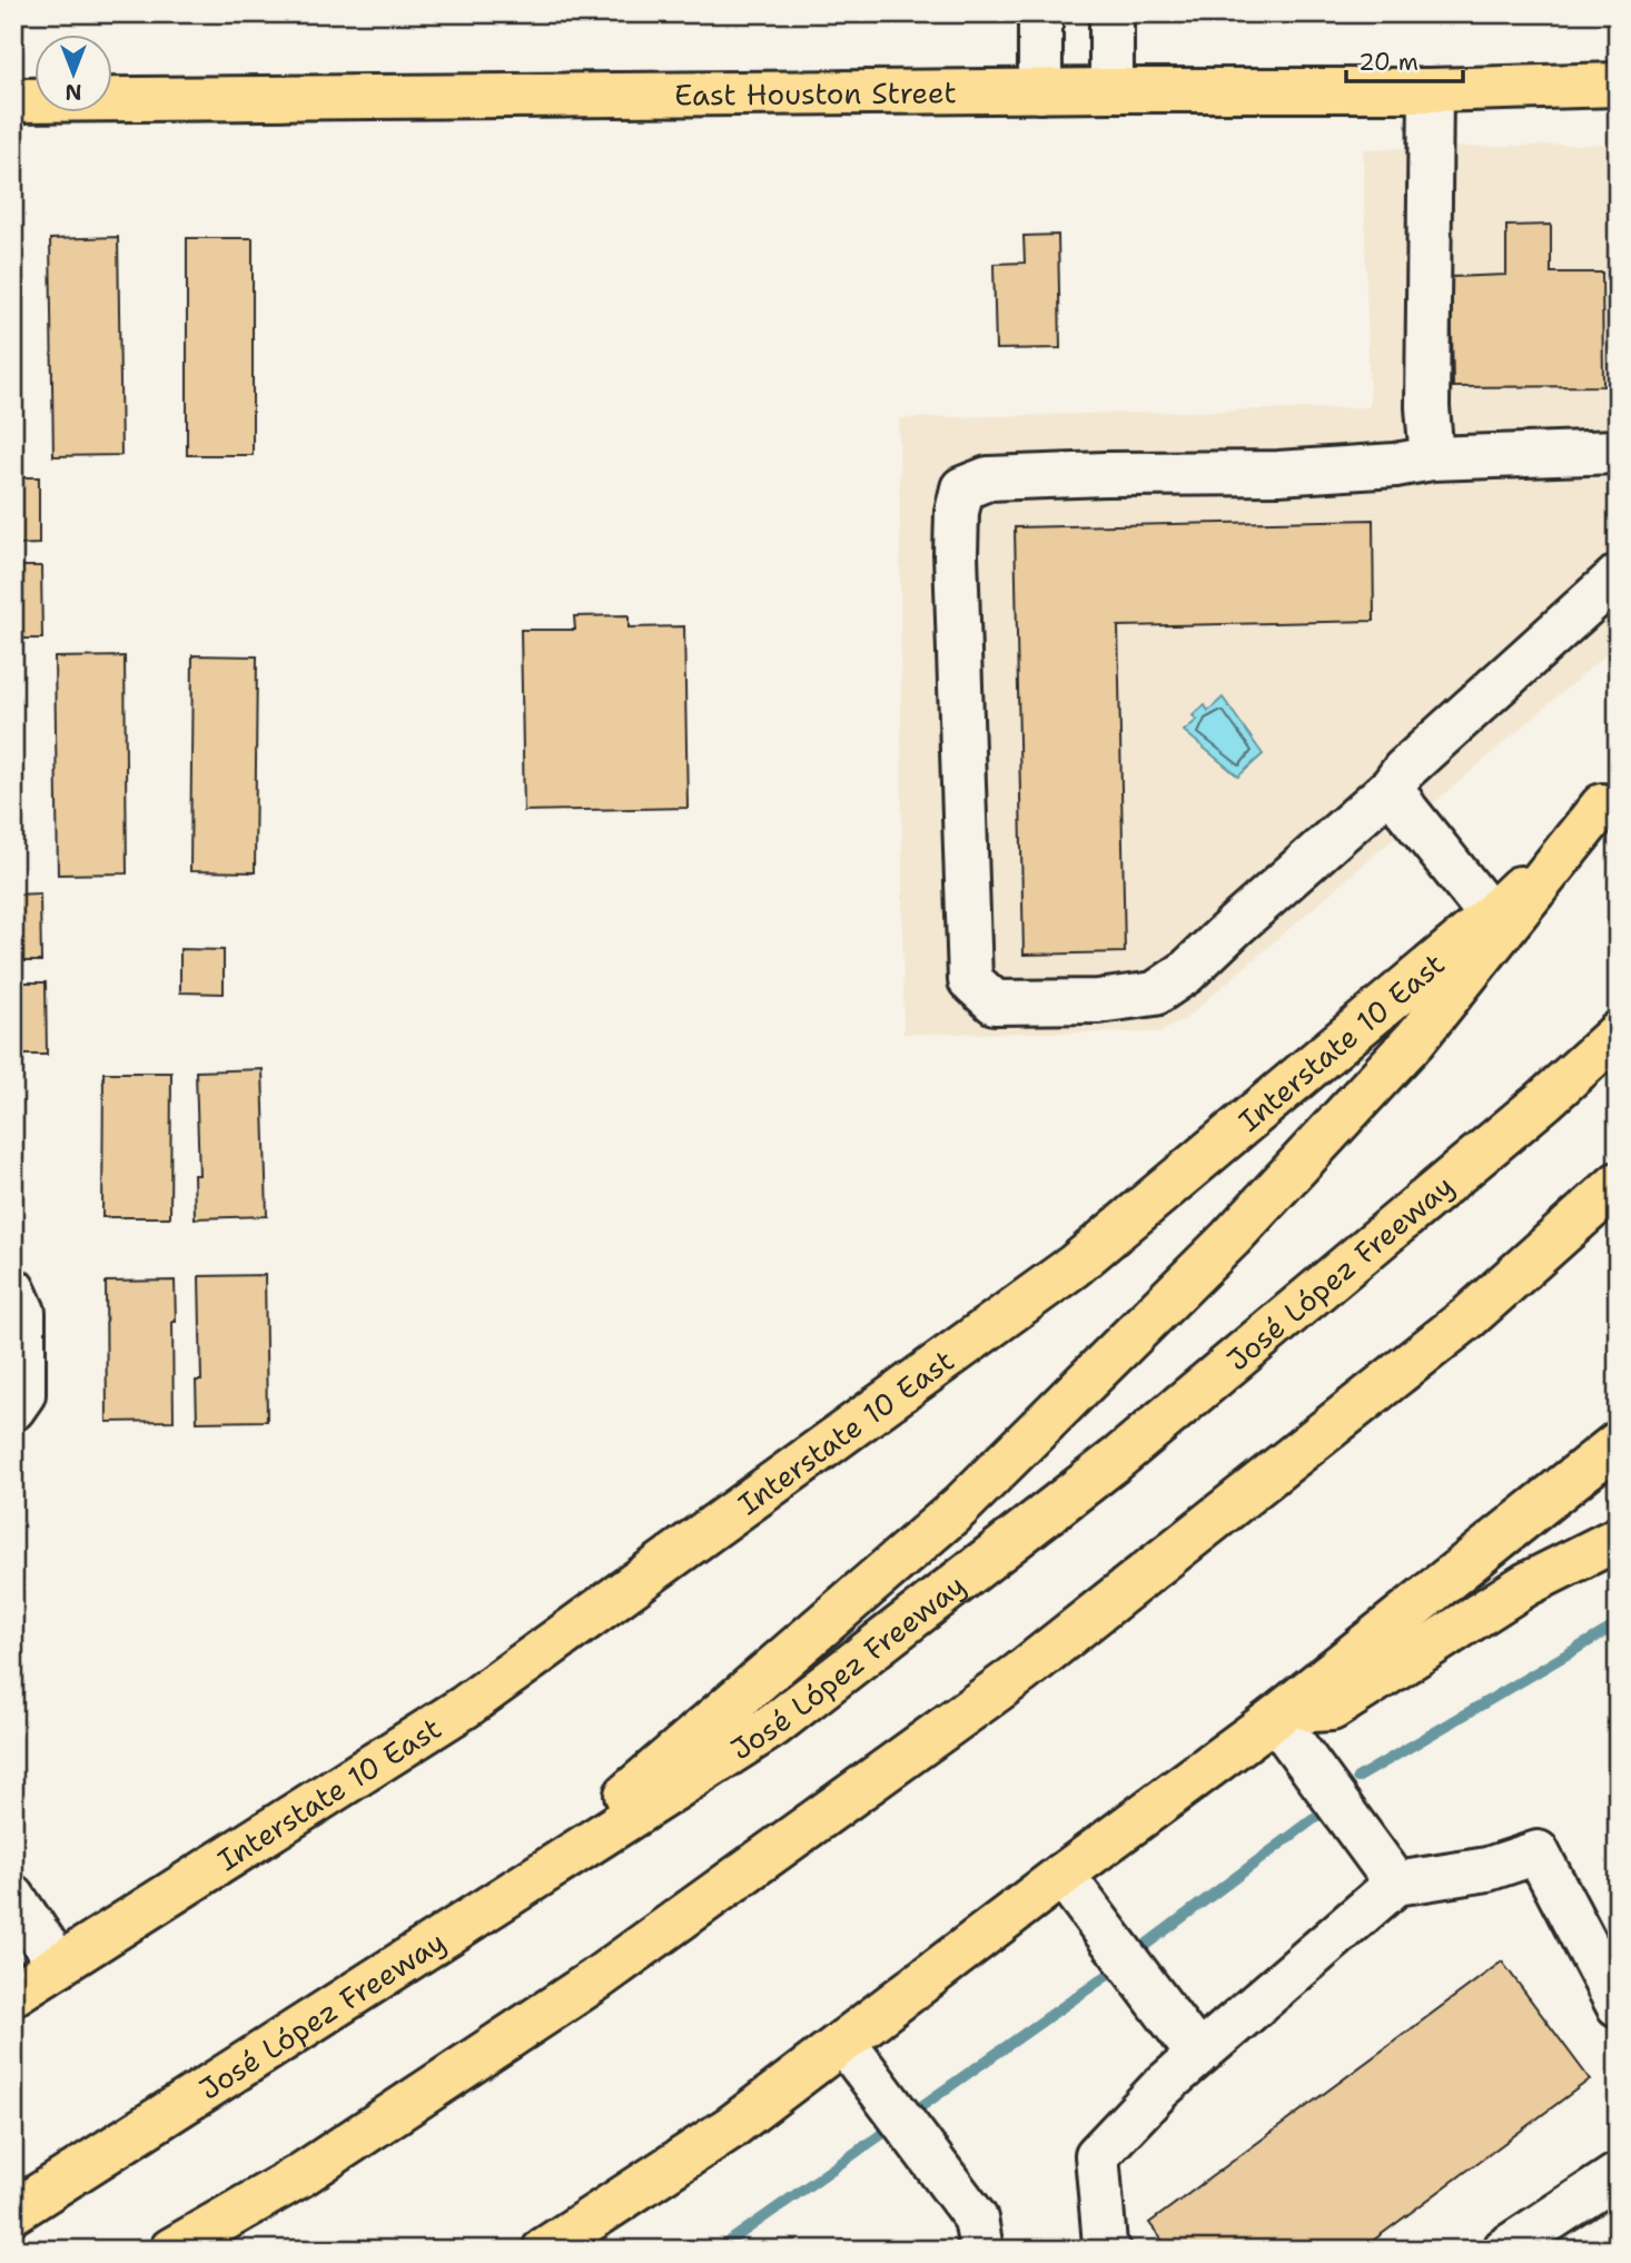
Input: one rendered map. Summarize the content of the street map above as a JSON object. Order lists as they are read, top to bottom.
{
  "streets": {
    "main road": ["East Houston Street", "Interstate 10 East", "José López Freeway"]
  },
  "scale_bar": "20 m",
  "north": "bottom"
}
